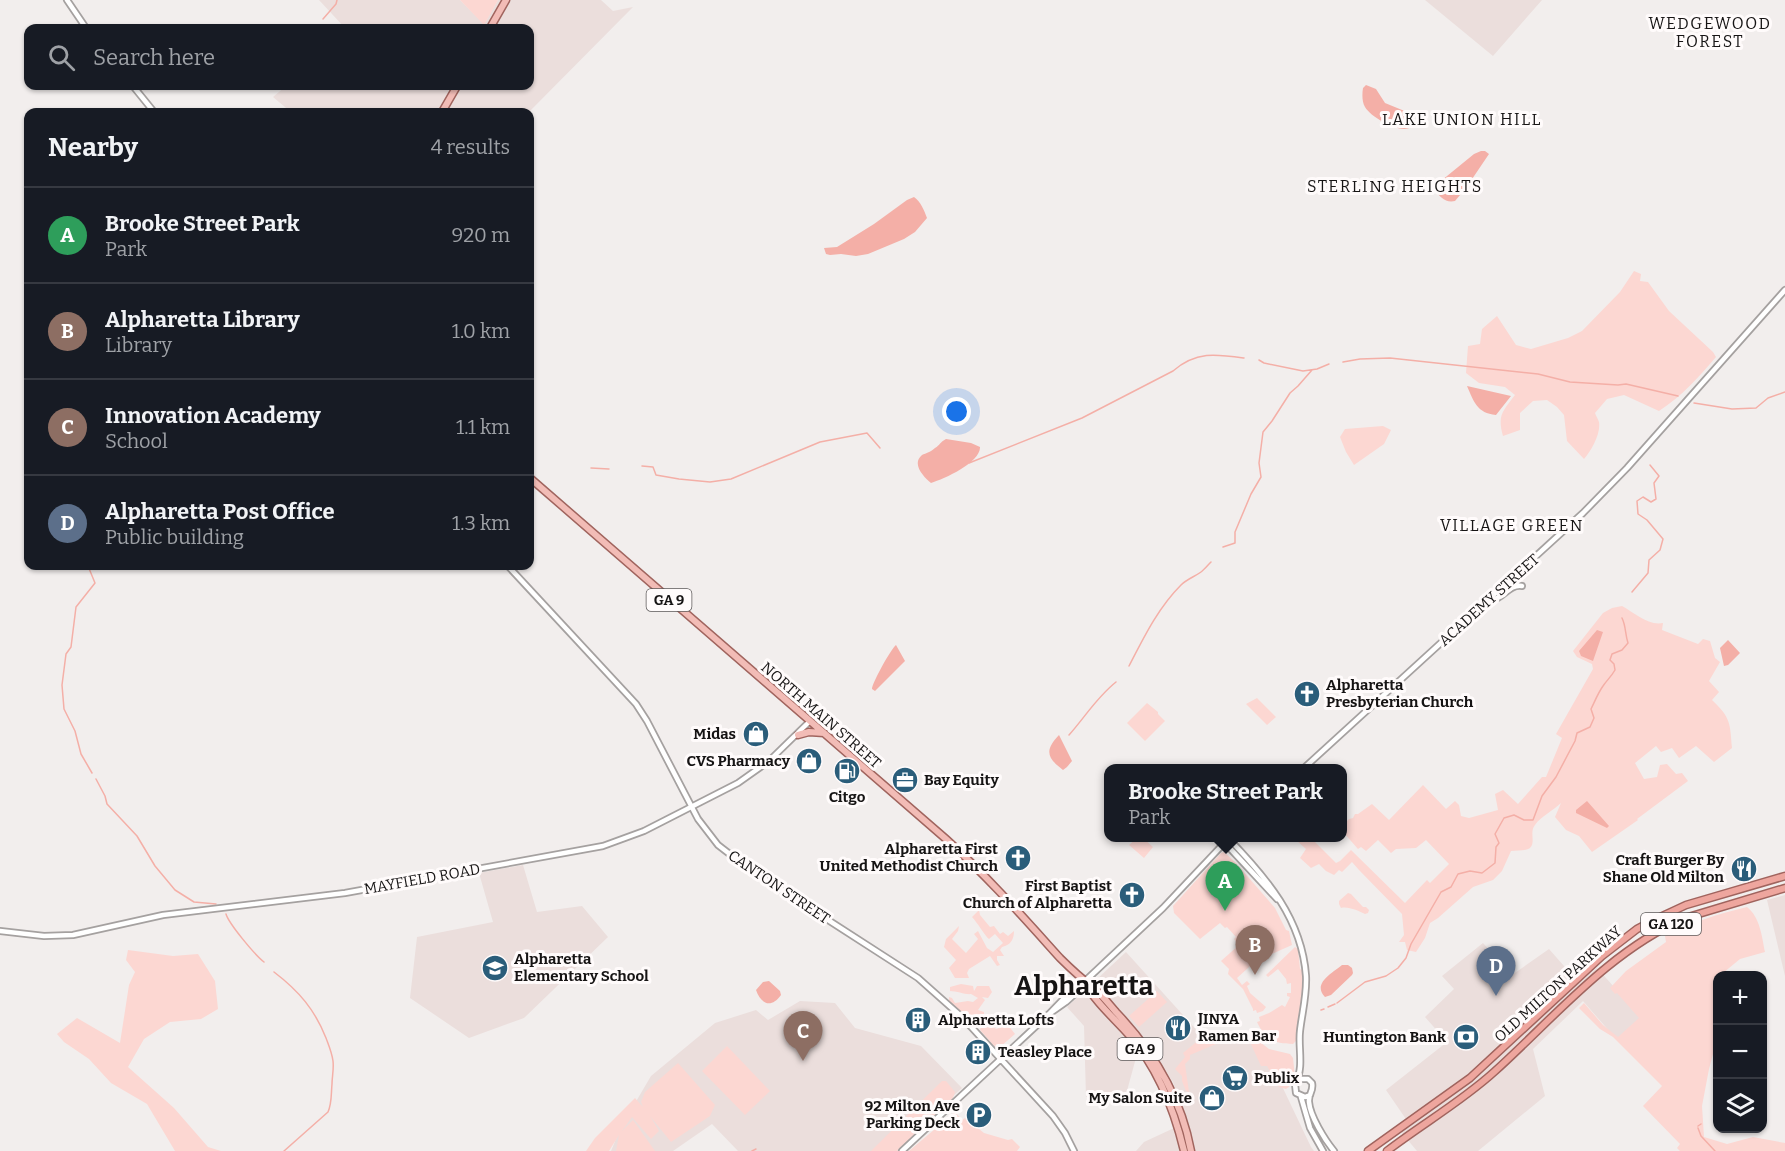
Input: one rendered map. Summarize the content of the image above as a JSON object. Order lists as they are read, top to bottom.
{
  "streets": {
    "highway": ["GA 120", "OLD MILTON PARKWAY"],
    "main road": ["GA 9", "NORTH MAIN STREET"],
    "street": ["ACADEMY STREET", "MAYFIELD ROAD", "CANTON STREET"]
  },
  "crossings": [
    ["GA 9", "NORTH MAIN STREET"],
    ["NORTH MAIN STREET", "MAYFIELD ROAD"],
    ["MAYFIELD ROAD", "CANTON STREET"]
  ],
  "districts": [
    "WEDGEWOOD FOREST",
    "LAKE UNION HILL",
    "STERLING HEIGHTS",
    "VILLAGE GREEN",
    "Alpharetta"
  ],
  "places": {
    "church": ["Alpharetta Presbyterian Church", "Alpharetta First United Methodist Church", "First Baptist Church of Alpharetta"],
    "shop": ["Midas", "CVS Pharmacy", "My Salon Suite"],
    "fuel station": ["Citgo"],
    "office": ["Bay Equity"],
    "restaurant": ["Craft Burger By Shane Old Milton", "JINYA Ramen Bar"],
    "school or university": ["Alpharetta Elementary School"],
    "building": ["Alpharetta Lofts", "Teasley Place"],
    "bank": ["Huntington Bank"],
    "supermarket": ["Publix"],
    "parking": ["92 Milton Ave Parking Deck"]
  },
  "page": {
    "search": "Search here",
    "heading": ["Nearby", "4 results"],
    "list": [
      {
        "mark": "A",
        "name": "Brooke Street Park",
        "note": "Park",
        "value": "920 m"
      },
      {
        "mark": "B",
        "name": "Alpharetta Library",
        "note": "Library",
        "value": "1.0 km"
      },
      {
        "mark": "C",
        "name": "Innovation Academy",
        "note": "School",
        "value": "1.1 km"
      },
      {
        "mark": "D",
        "name": "Alpharetta Post Office",
        "note": "Public building",
        "value": "1.3 km"
      }
    ],
    "popup": ["Brooke Street Park", "Park"],
    "pins": [
      "A",
      "B",
      "D",
      "C"
    ],
    "map_buttons": ["+", "−"]
  }
}
